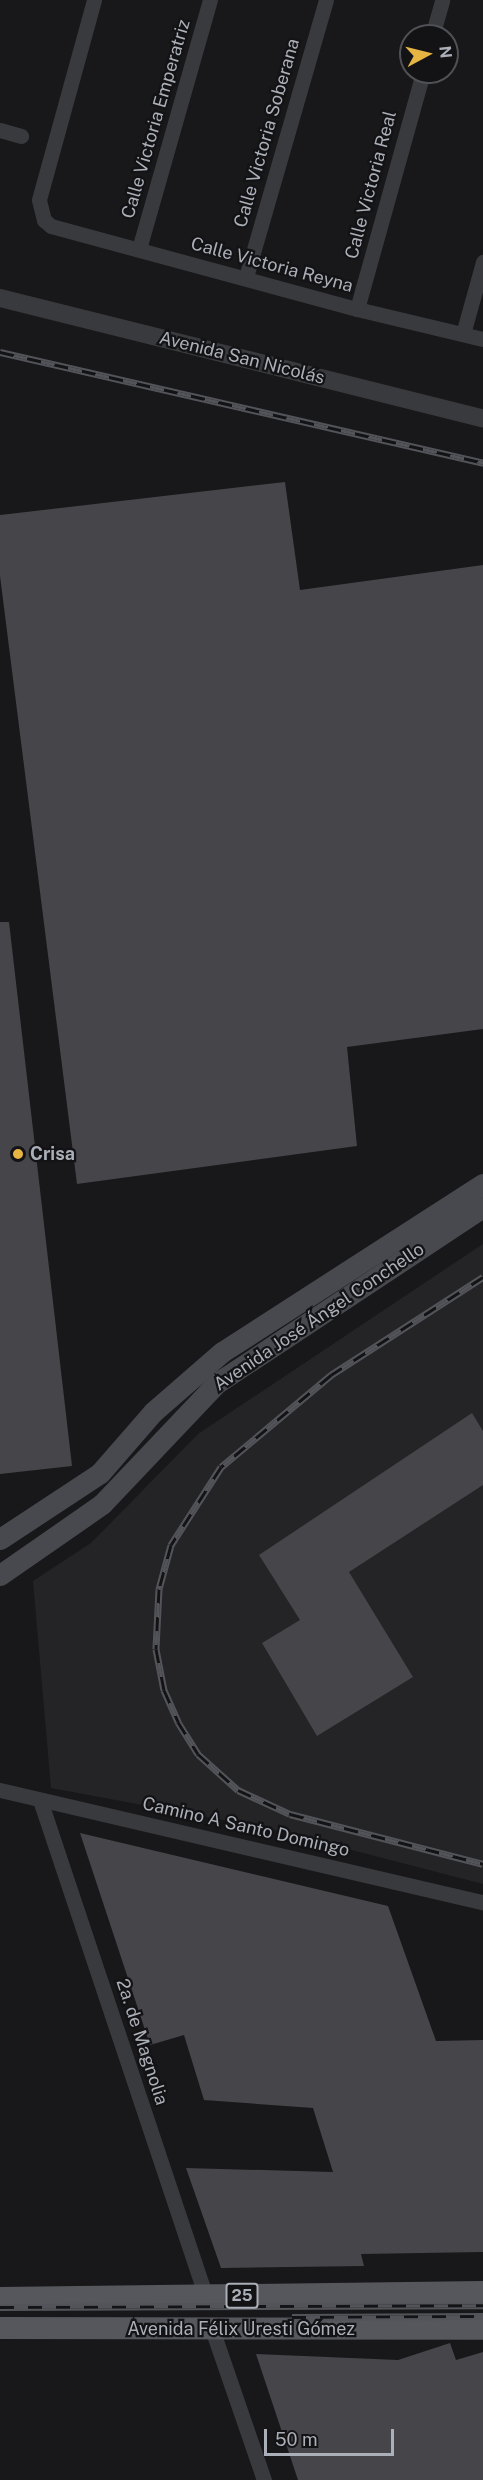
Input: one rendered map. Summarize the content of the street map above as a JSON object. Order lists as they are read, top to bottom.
{
  "streets": {
    "main road": ["Avenida José Ángel Conchello", "25", "Avenida Félix Uresti Gómez"],
    "street": [
      "Calle Victoria Emperatriz",
      "Calle Victoria Soberana",
      "Calle Victoria Real",
      "Calle Victoria Reyna",
      "Avenida San Nicolás",
      "Camino A Santo Domingo",
      "2a. de Magnolia"
    ]
  },
  "crossings": [
    ["Calle Victoria Emperatriz", "Calle Victoria Reyna"],
    ["Calle Victoria Soberana", "Calle Victoria Reyna"],
    ["Calle Victoria Real", "Calle Victoria Reyna"],
    ["Camino A Santo Domingo", "2a. de Magnolia"],
    ["2a. de Magnolia", "Avenida Félix Uresti Gómez"]
  ],
  "places": ["Crisa"],
  "scale_bar": "50 m",
  "north": "right"
}
